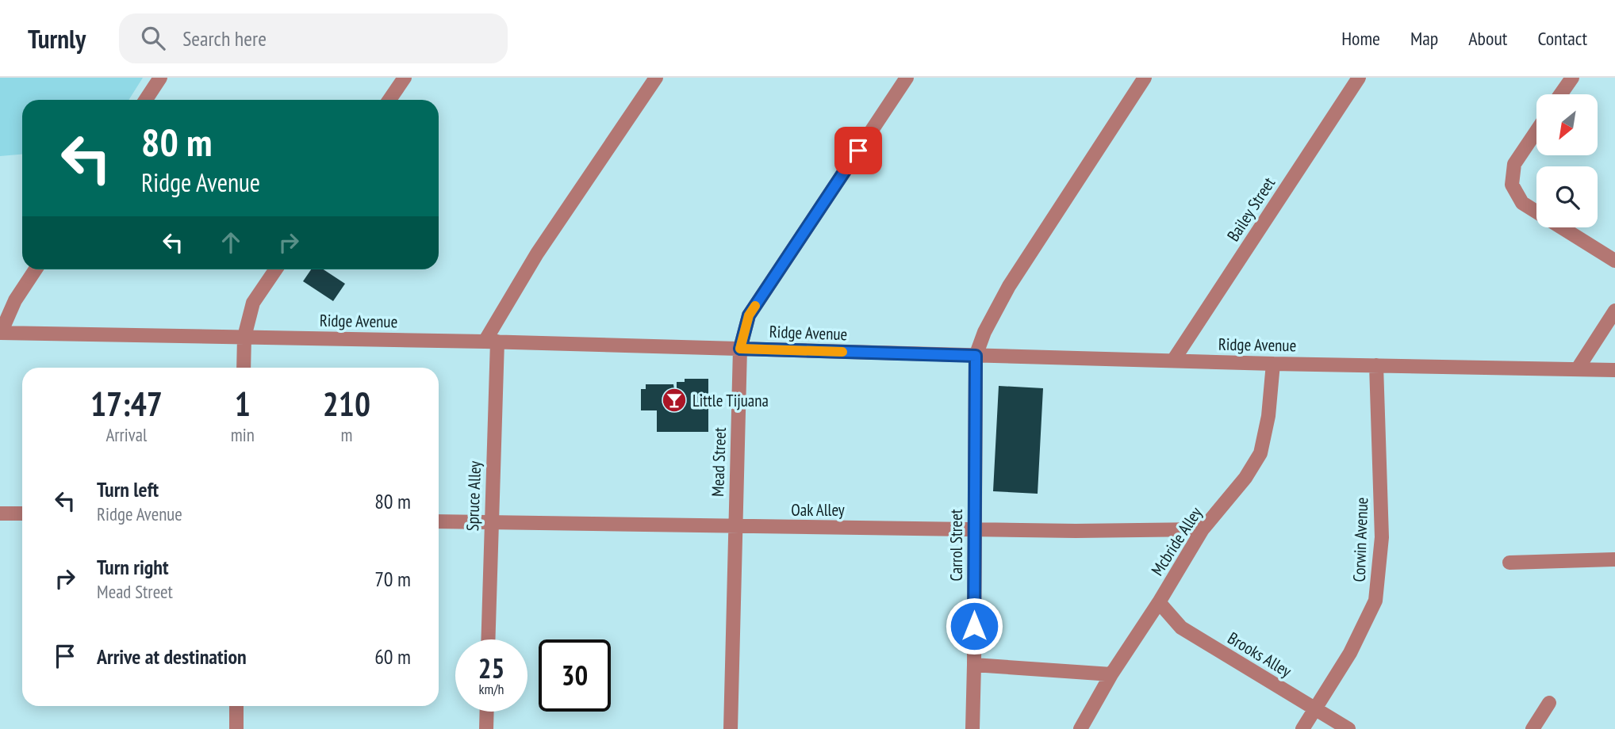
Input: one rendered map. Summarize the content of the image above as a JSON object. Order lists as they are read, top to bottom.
{
  "streets": {
    "street": [
      "Bailey Street",
      "Ridge Avenue",
      "Mead Street",
      "Spruce Alley",
      "Oak Alley",
      "Corwin Avenue",
      "Mcbride Alley",
      "Carrol Street",
      "Brooks Alley"
    ]
  },
  "crossings": [
    ["Bailey Street", "Ridge Avenue"],
    ["Ridge Avenue", "Mead Street"],
    ["Ridge Avenue", "Spruce Alley"],
    ["Ridge Avenue", "Corwin Avenue"],
    ["Ridge Avenue", "Mcbride Alley"],
    ["Ridge Avenue", "Carrol Street"],
    ["Mead Street", "Oak Alley"],
    ["Spruce Alley", "Oak Alley"],
    ["Oak Alley", "Mcbride Alley"],
    ["Oak Alley", "Carrol Street"],
    ["Corwin Avenue", "Brooks Alley"],
    ["Mcbride Alley", "Brooks Alley"]
  ],
  "places": {
    "bar": ["Little Tijuana"]
  },
  "north": "bottom left",
  "page": {
    "header": "Turnly",
    "search": "Search here",
    "nav": [
      "Home",
      "Map",
      "About",
      "Contact"
    ],
    "turn": ["80 m", "Ridge Avenue"],
    "eta": [
      "17:47",
      "Arrival",
      "1",
      "min",
      "210",
      "m"
    ],
    "list": [
      {
        "name": "Turn left",
        "note": "Ridge Avenue",
        "value": "80 m"
      },
      {
        "name": "Turn right",
        "note": "Mead Street",
        "value": "70 m"
      },
      {
        "name": "Arrive at destination",
        "value": "60 m"
      }
    ],
    "speed": "25 km/h",
    "limit": "30"
  }
}
